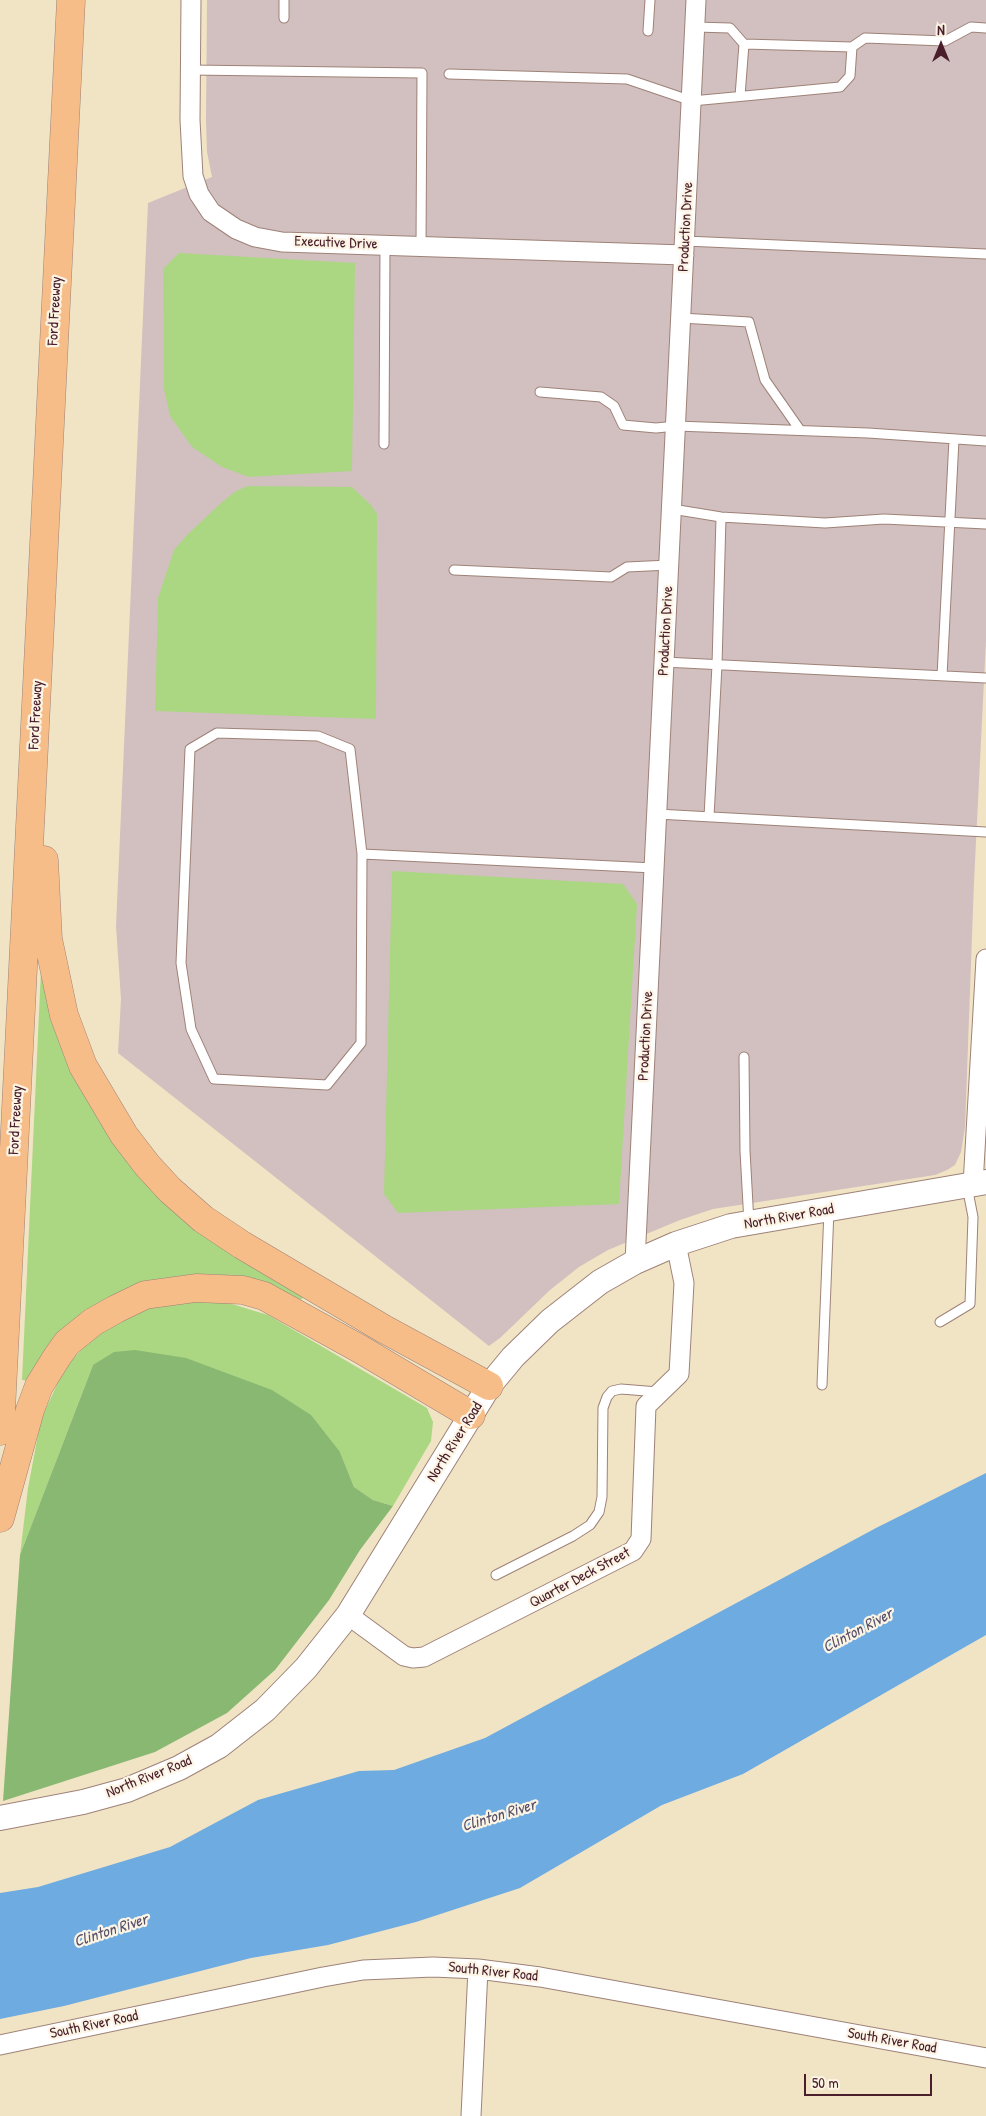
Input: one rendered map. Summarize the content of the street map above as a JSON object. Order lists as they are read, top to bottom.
{
  "streets": {
    "highway": ["Ford Freeway"],
    "street": [
      "Production Drive",
      "Executive Drive",
      "North River Road",
      "Quarter Deck Street",
      "South River Road"
    ]
  },
  "crossings": [
    ["Production Drive", "Executive Drive"],
    ["Production Drive", "North River Road"],
    ["North River Road", "Quarter Deck Street"]
  ],
  "water": ["Clinton River"],
  "scale_bar": "50 m",
  "north": "top"
}
